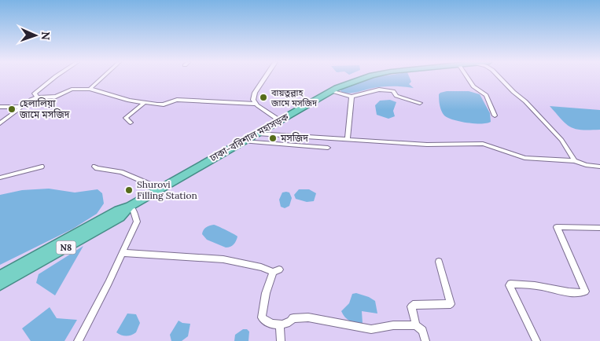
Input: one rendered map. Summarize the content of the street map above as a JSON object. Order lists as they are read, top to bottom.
{
  "streets": {
    "highway": ["ঢাকা-বরিশাল মহাসড়ক", "N8"]
  },
  "places": [
    "বায়তুল্লাহ জামে মসজিদ",
    "হেলালিয়া জামে মসজিদ",
    "মসজিদ",
    "Shurovi Filling Station"
  ],
  "north": "right"
}
